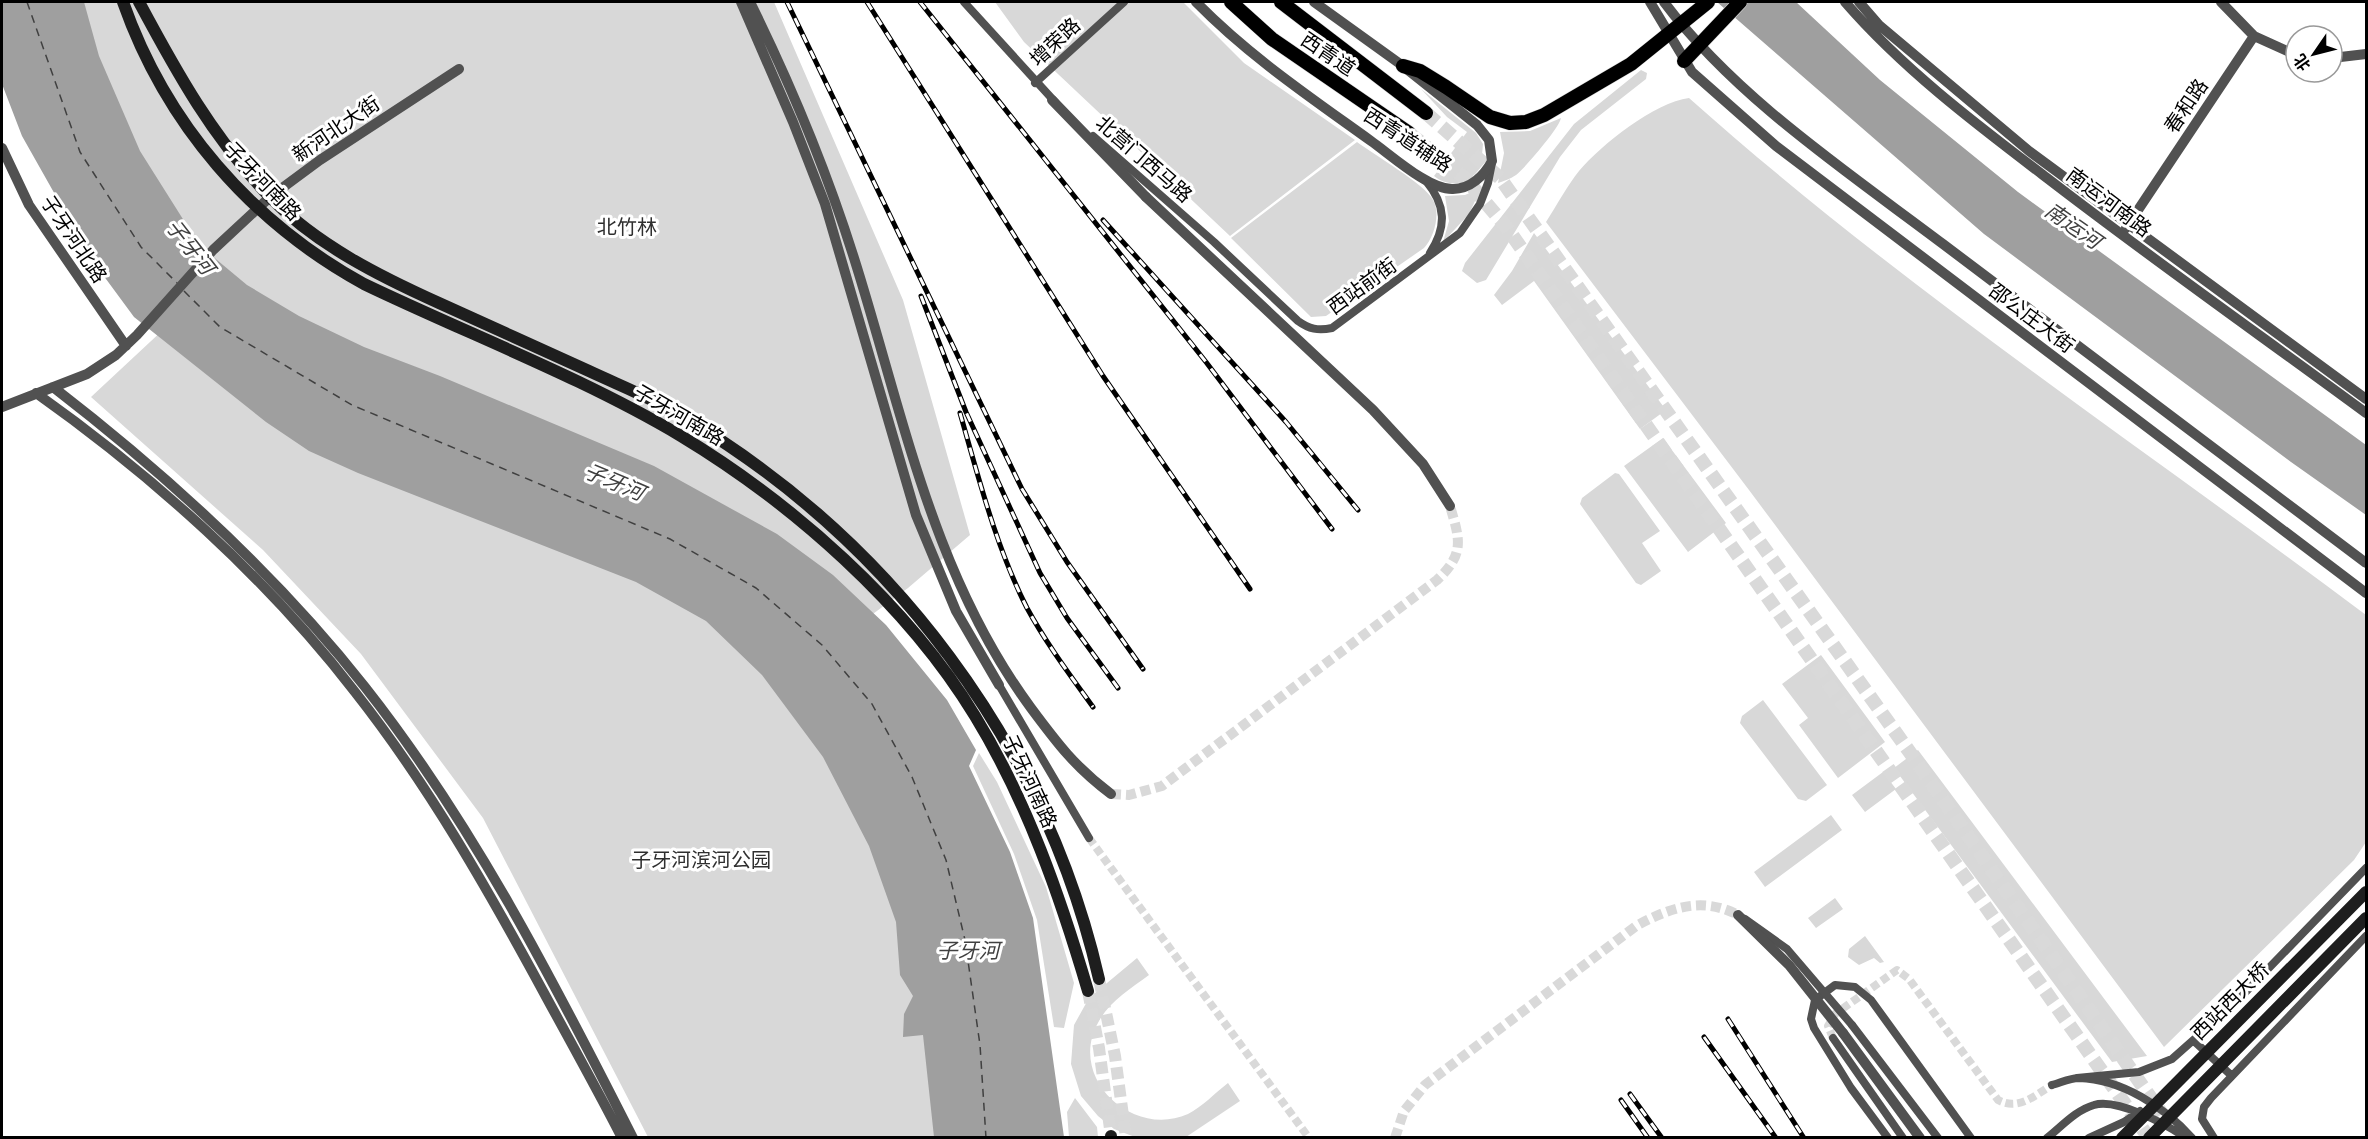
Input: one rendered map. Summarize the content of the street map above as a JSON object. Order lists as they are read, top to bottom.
{
  "streets": {
    "main road": ["西青道", "子牙河南路", "西站西大桥"],
    "street": [
      "增荣路",
      "春和路",
      "新河北大街",
      "西青道辅路",
      "北营门西马路",
      "南运河南路",
      "子牙河北路",
      "西站前街",
      "邵公庄大街"
    ]
  },
  "crossings": [
    ["增荣路", "北营门西马路"],
    ["春和路", "南运河南路"],
    ["新河北大街", "子牙河南路"],
    ["新河北大街", "子牙河北路"],
    ["西青道辅路", "西站前街"],
    ["北营门西马路", "西站前街"]
  ],
  "water": ["南运河", "子牙河"],
  "parks": ["北竹林", "子牙河滨河公园"],
  "north": "bottom left"
}
